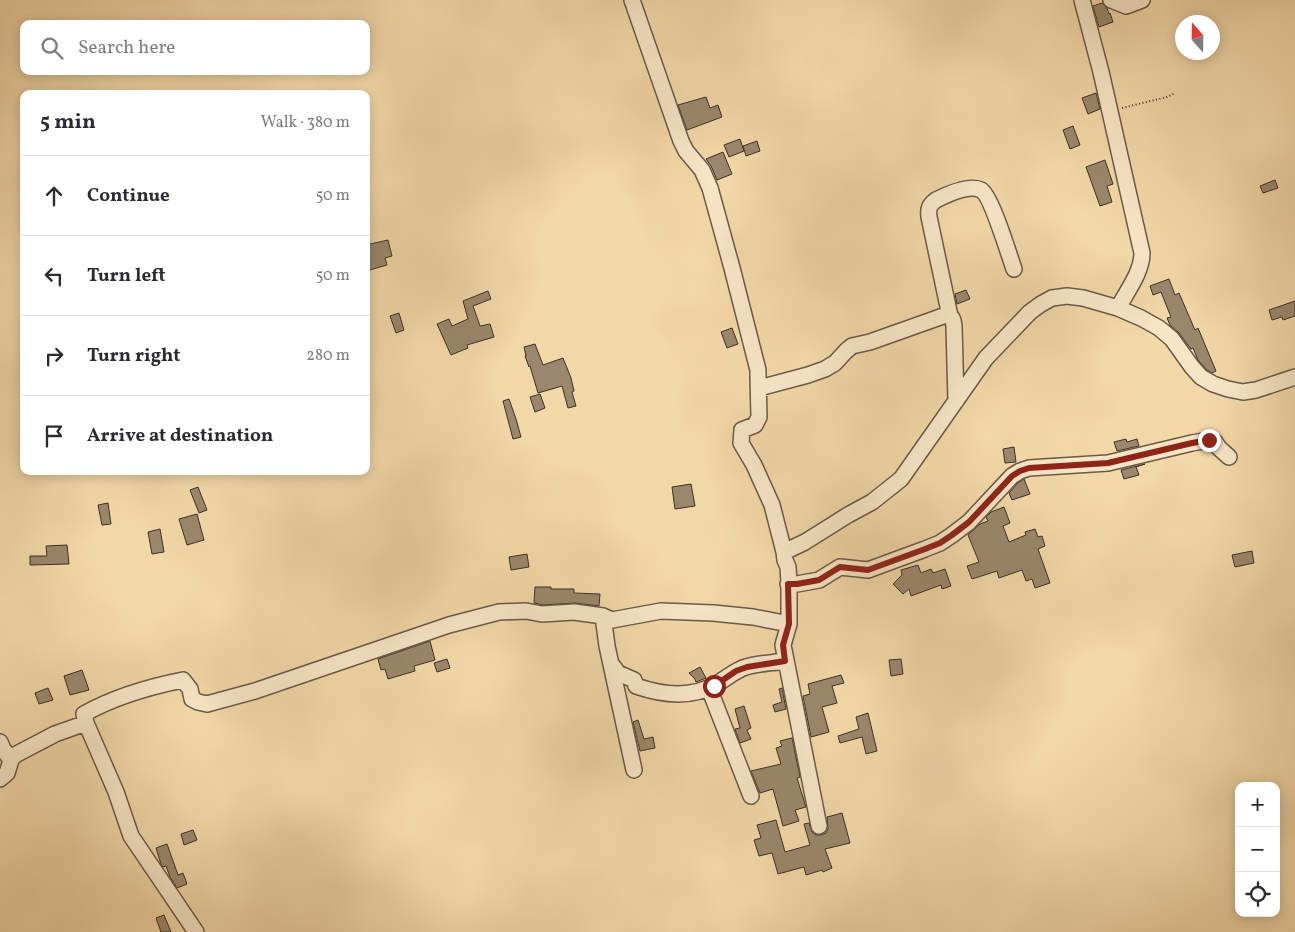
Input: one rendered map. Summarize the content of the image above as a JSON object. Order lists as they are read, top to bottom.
{
  "north": "top",
  "page": {
    "search": "Search here",
    "heading": ["5 min", "Walk · 380 m"],
    "list": [
      ["Continue", "50 m"],
      ["Turn left", "50 m"],
      ["Turn right", "280 m"],
      "Arrive at destination"
    ],
    "map_buttons": ["+", "−"]
  }
}
